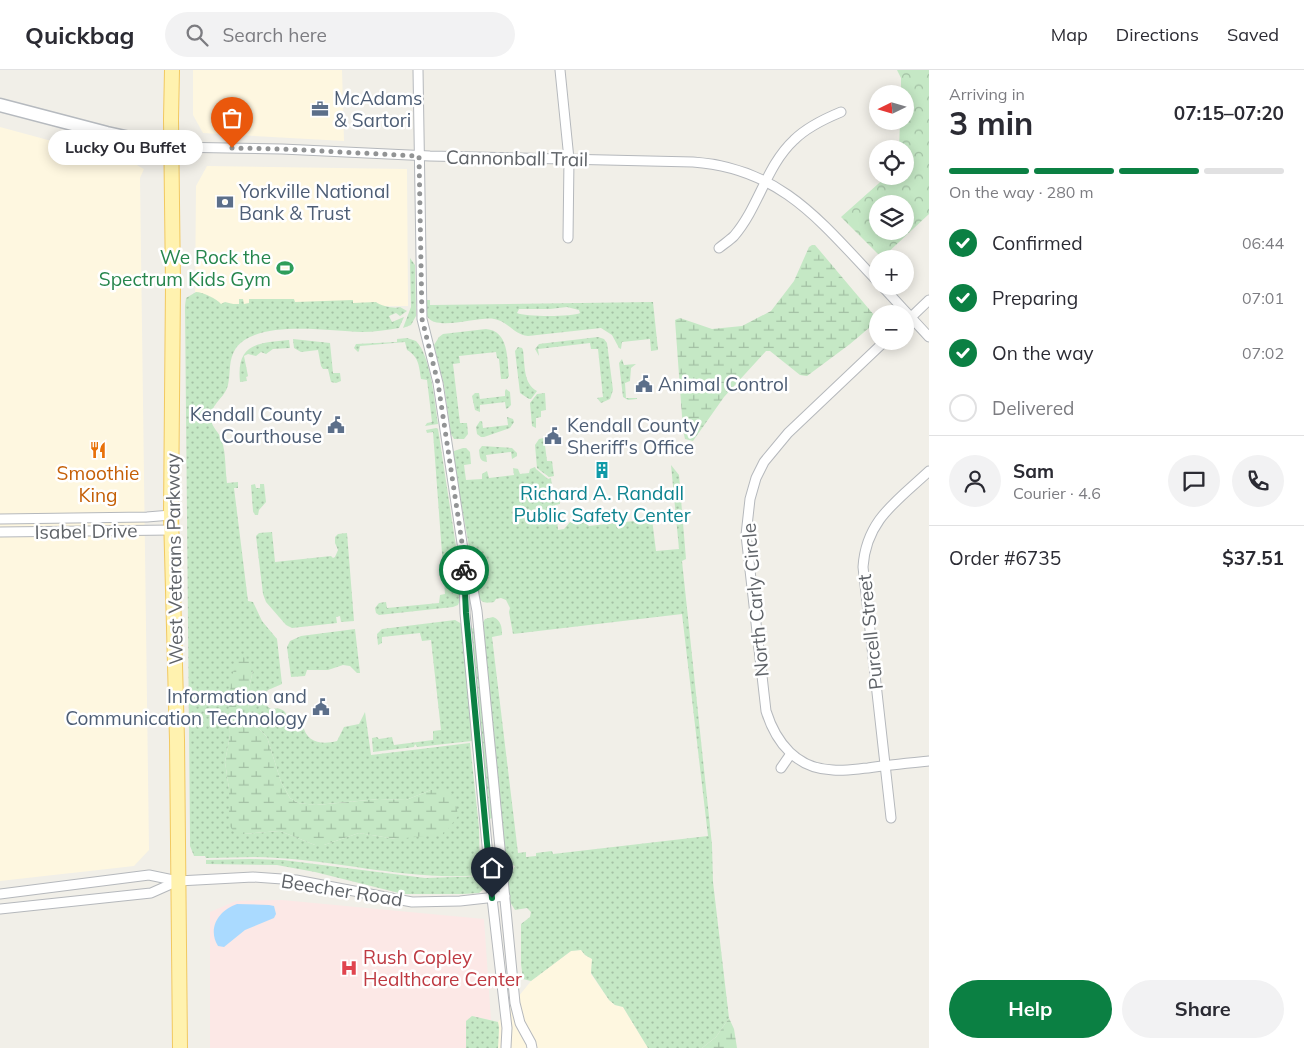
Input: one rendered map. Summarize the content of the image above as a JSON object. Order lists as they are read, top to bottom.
{
  "streets": {
    "main road": ["Cannonball Trail", "West Veterans Parkway"],
    "street": [
      "Isabel Drive",
      "North Carly Circle",
      "Purcell Street",
      "Beecher Road"
    ]
  },
  "crossings": [
    ["Cannonball Trail", "West Veterans Parkway"],
    ["Isabel Drive", "West Veterans Parkway"],
    ["West Veterans Parkway", "Beecher Road"],
    ["North Carly Circle", "Purcell Street"]
  ],
  "places": {
    "office": ["McAdams & Sartori"],
    "other": ["Lucky Ou Buffet"],
    "bank": ["Yorkville National Bank & Trust"],
    "sports": ["We Rock the Spectrum Kids Gym"],
    "public building": [
      "Animal Control",
      "Kendall County Courthouse",
      "Kendall County Sheriff's Office",
      "Information and Communication Technology"
    ],
    "restaurant": ["Smoothie King"],
    "building": ["Richard A. Randall Public Safety Center"],
    "hospital": ["Rush Copley Healthcare Center"]
  },
  "north": "left",
  "page": {
    "header": "Quickbag",
    "search": "Search here",
    "nav": ["Map", "Directions", "Saved"],
    "heading": ["3 min", "Arriving in", "07:15–07:20"],
    "panel": [
      "Sam",
      "Courier · 4.6",
      "Order #6735",
      "$37.51"
    ],
    "map_buttons": ["+", "−"],
    "bubble": "Lucky Ou Buffet",
    "bar": "On the way · 280 m",
    "list": [
      ["Confirmed", "06:44"],
      ["Preparing", "07:01"],
      ["On the way", "07:02"],
      "Delivered"
    ],
    "buttons": ["Help", "Share"]
  }
}
